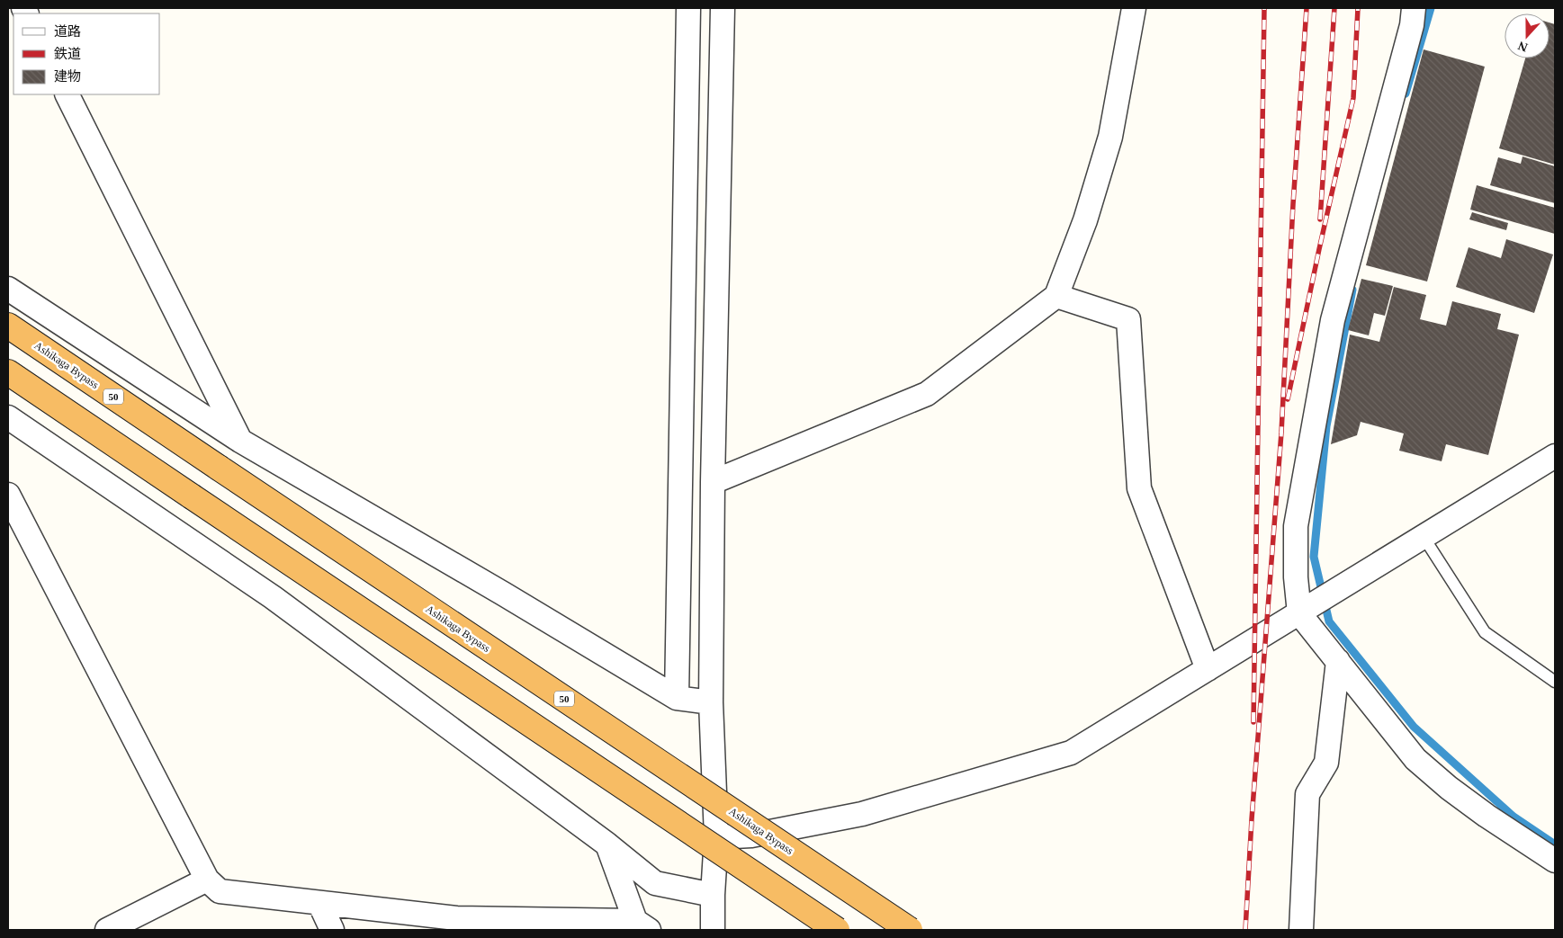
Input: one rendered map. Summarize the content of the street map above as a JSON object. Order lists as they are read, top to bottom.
{
  "streets": {
    "highway": ["Ashikaga Bypass", "50"]
  },
  "legend": ["道路", "鉄道", "建物"],
  "north": "bottom"
}
